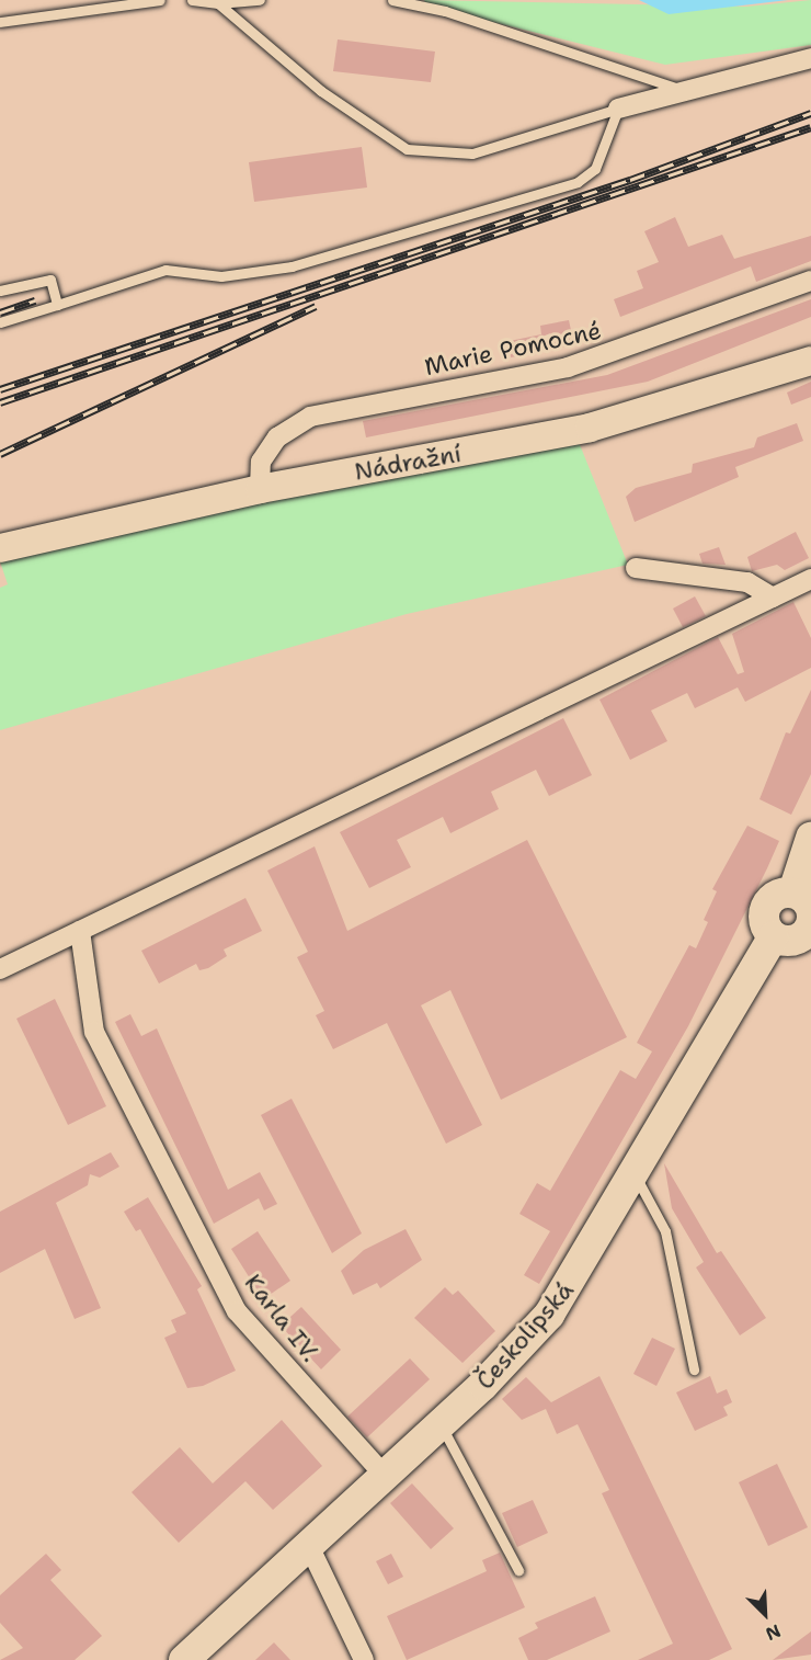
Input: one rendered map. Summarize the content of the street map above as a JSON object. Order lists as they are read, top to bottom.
{
  "streets": {
    "main road": ["Nádražní", "Českolipská"],
    "street": ["Marie Pomocné", "Karla IV."]
  },
  "crossings": [
    ["Marie Pomocné", "Nádražní"],
    ["Karla IV.", "Českolipská"]
  ],
  "north": "bottom right"
}
